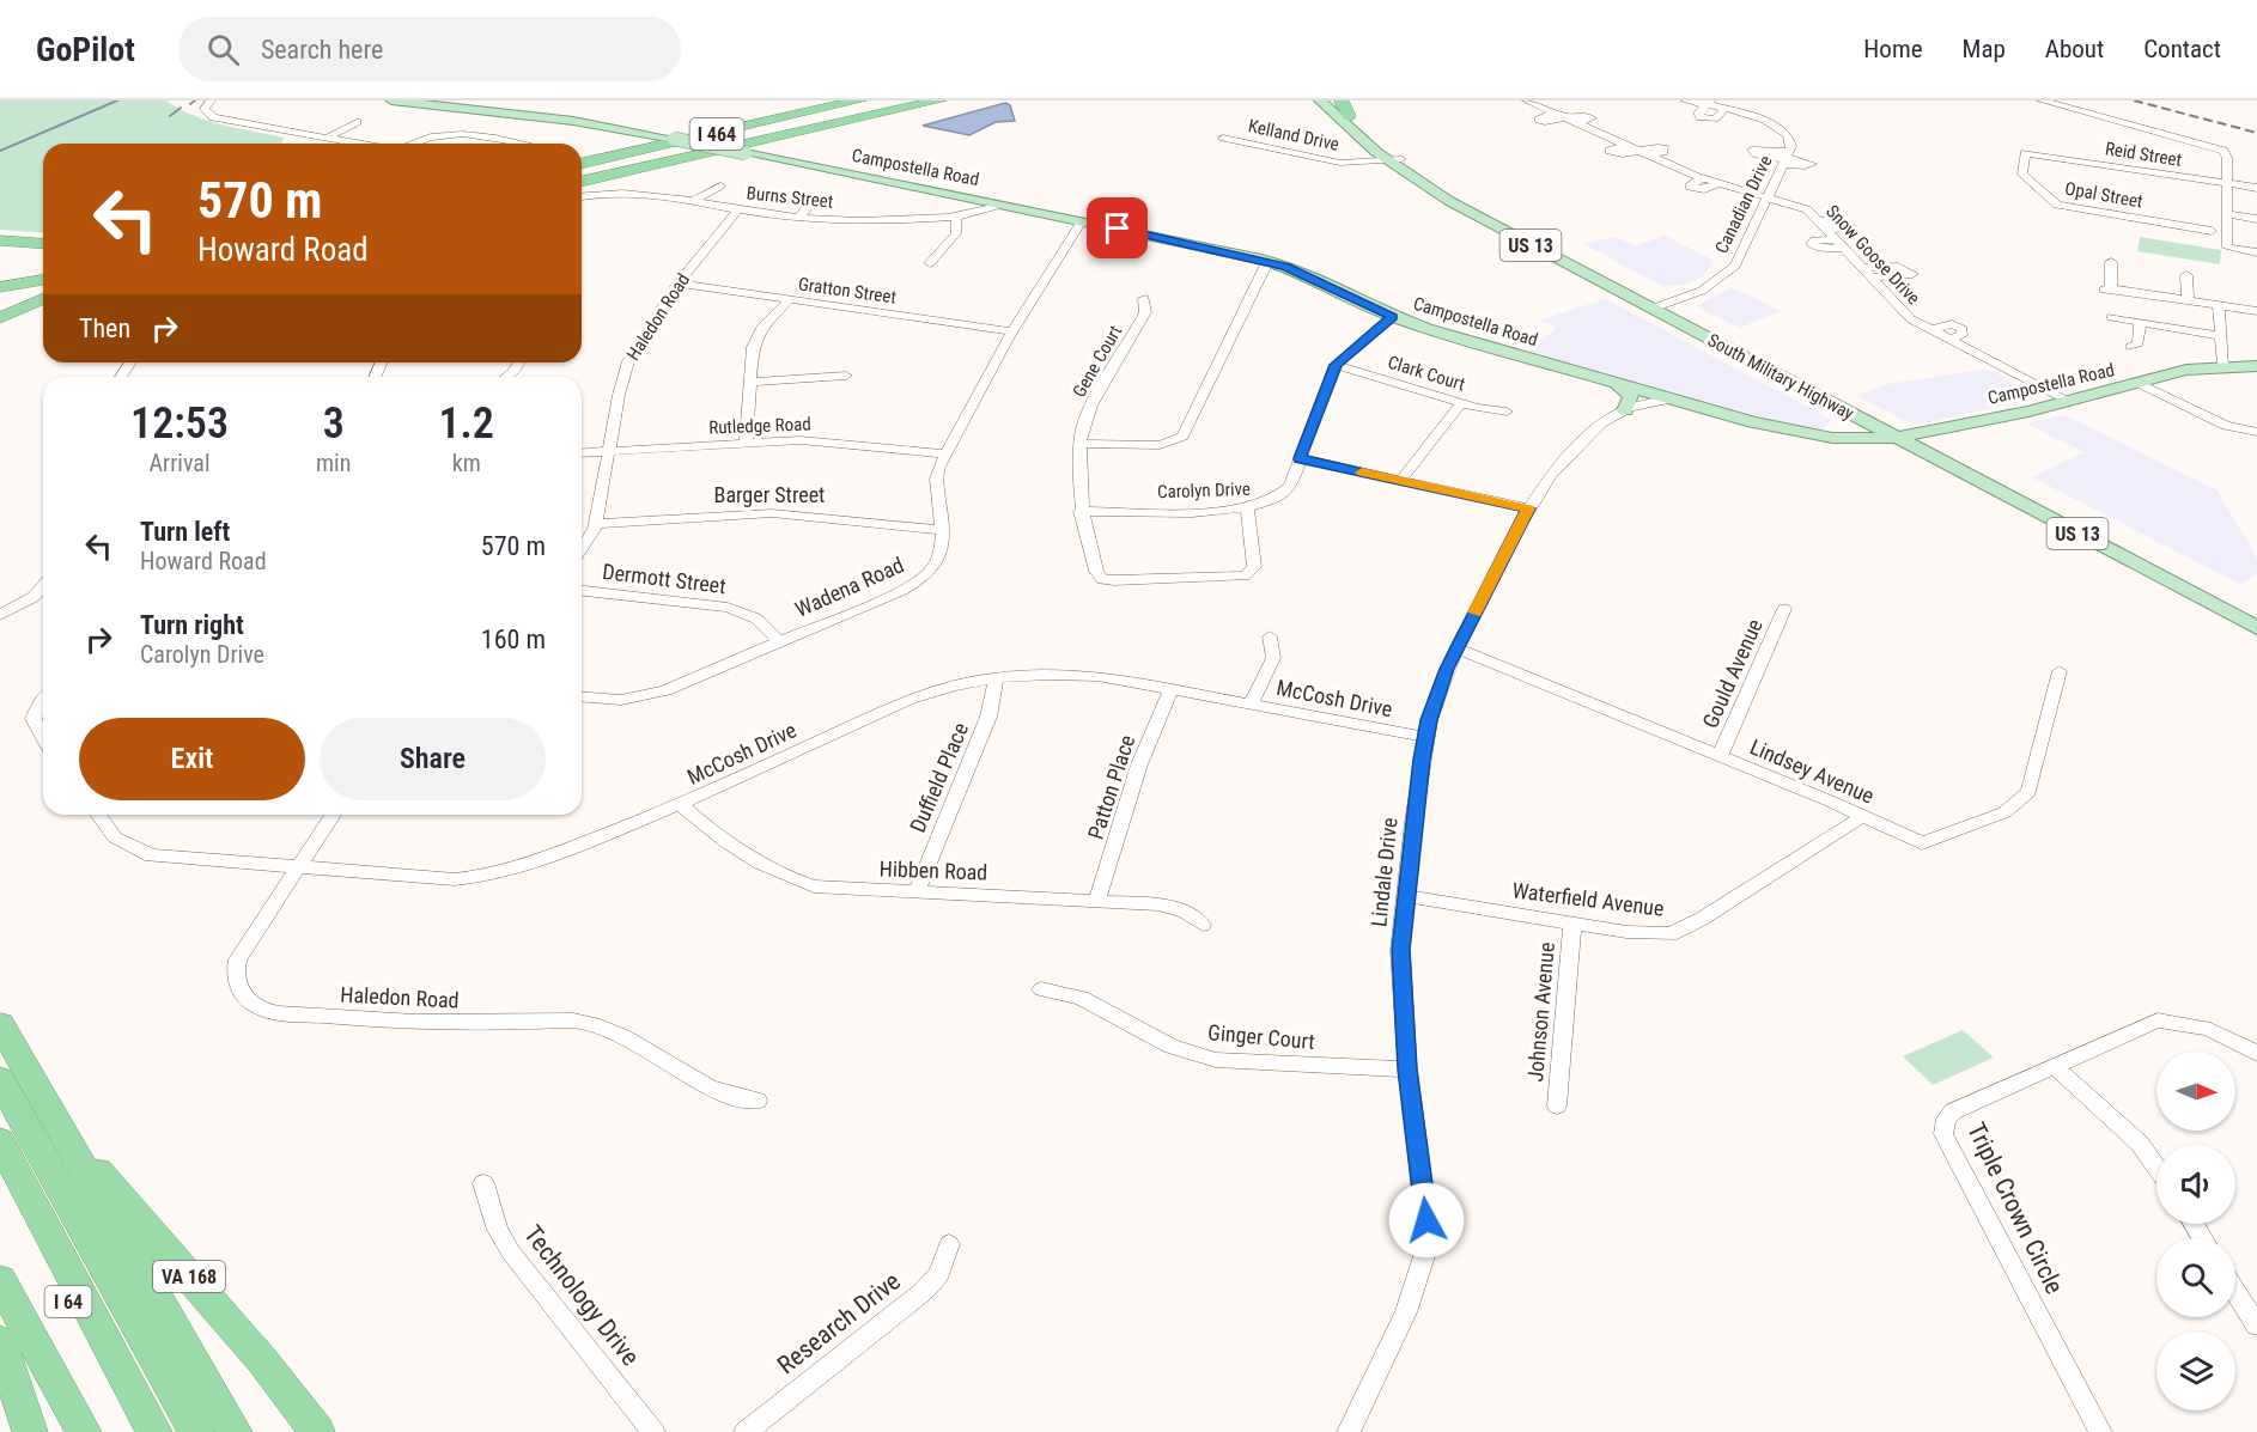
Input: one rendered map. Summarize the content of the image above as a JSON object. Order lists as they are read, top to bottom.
{
  "streets": {
    "highway": ["I 464", "VA 168", "I 64"],
    "main road": ["Campostella Road", "US 13", "South Military Highway"],
    "street": [
      "Kelland Drive",
      "Reid Street",
      "Opal Street",
      "Burns Street",
      "Canadian Drive",
      "Snow Goose Drive",
      "Gratton Street",
      "Haledon Road",
      "Gene Court",
      "Clark Court",
      "Rutledge Road",
      "Carolyn Drive",
      "Barger Street",
      "Dermott Street",
      "Wadena Road",
      "Gould Avenue",
      "McCosh Drive",
      "Lindsey Avenue",
      "Duffield Place",
      "Patton Place",
      "Hibben Road",
      "Lindale Drive",
      "Waterfield Avenue",
      "Johnson Avenue",
      "Ginger Court",
      "Triple Crown Circle",
      "Technology Drive",
      "Research Drive"
    ]
  },
  "crossings": [
    ["Kelland Drive", "South Military Highway"],
    ["Reid Street", "Opal Street"],
    ["Campostella Road", "Burns Street"],
    ["Campostella Road", "Snow Goose Drive"],
    ["Campostella Road", "South Military Highway"],
    ["Campostella Road", "Carolyn Drive"],
    ["Campostella Road", "Wadena Road"],
    ["Campostella Road", "Lindale Drive"],
    ["Burns Street", "Haledon Road"],
    ["Canadian Drive", "Snow Goose Drive"],
    ["Canadian Drive", "South Military Highway"],
    ["Gratton Street", "Haledon Road"],
    ["Gratton Street", "Wadena Road"],
    ["Haledon Road", "Rutledge Road"],
    ["Haledon Road", "Barger Street"],
    ["Haledon Road", "McCosh Drive"],
    ["Gene Court", "Carolyn Drive"],
    ["Clark Court", "Carolyn Drive"],
    ["Rutledge Road", "Wadena Road"],
    ["Barger Street", "Wadena Road"],
    ["Dermott Street", "Wadena Road"],
    ["Gould Avenue", "Lindsey Avenue"],
    ["McCosh Drive", "Duffield Place"],
    ["McCosh Drive", "Patton Place"],
    ["McCosh Drive", "Hibben Road"],
    ["McCosh Drive", "Lindale Drive"],
    ["Lindsey Avenue", "Lindale Drive"],
    ["Lindsey Avenue", "Waterfield Avenue"],
    ["Duffield Place", "Hibben Road"],
    ["Patton Place", "Hibben Road"],
    ["Lindale Drive", "Waterfield Avenue"],
    ["Lindale Drive", "Ginger Court"],
    ["Waterfield Avenue", "Johnson Avenue"]
  ],
  "north": "right",
  "page": {
    "header": "GoPilot",
    "search": "Search here",
    "nav": [
      "Home",
      "Map",
      "About",
      "Contact"
    ],
    "turn": ["570 m", "Howard Road"],
    "then": "Then",
    "eta": [
      "12:53",
      "Arrival",
      "3",
      "min",
      "1.2",
      "km"
    ],
    "list": [
      {
        "name": "Turn left",
        "note": "Howard Road",
        "value": "570 m"
      },
      {
        "name": "Turn right",
        "note": "Carolyn Drive",
        "value": "160 m"
      }
    ],
    "buttons": ["Exit", "Share"]
  }
}
